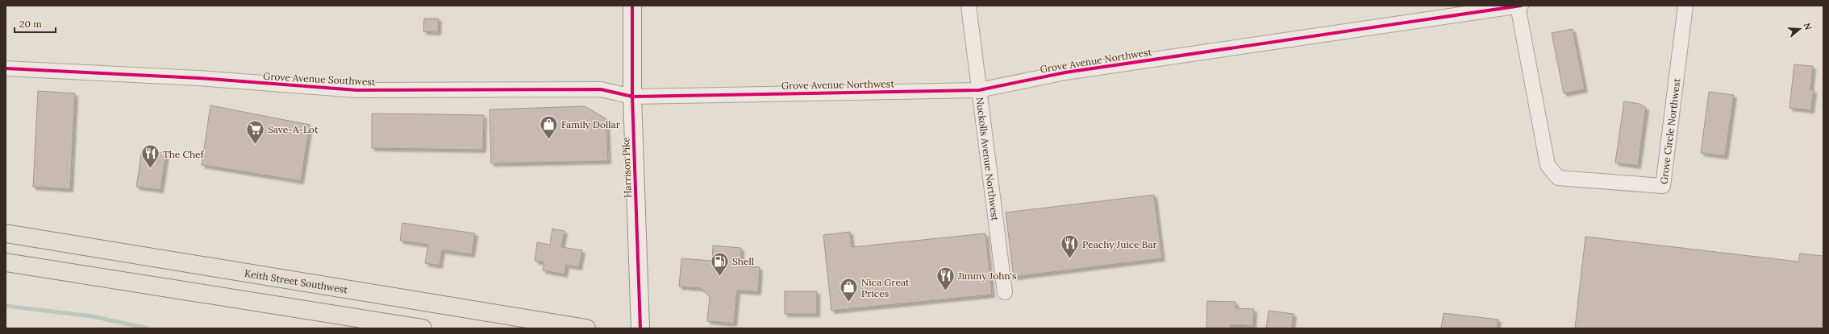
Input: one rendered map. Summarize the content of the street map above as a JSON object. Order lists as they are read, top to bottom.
{
  "streets": {
    "main road": ["Harrison Pike", "Keith Street Southwest"],
    "street": [
      "Grove Avenue Northwest",
      "Grove Avenue Southwest",
      "Grove Circle Northwest",
      "Nuckolls Avenue Northwest"
    ]
  },
  "crossings": [
    ["Grove Avenue Northwest", "Grove Avenue Southwest"],
    ["Grove Avenue Northwest", "Grove Circle Northwest"],
    ["Grove Avenue Northwest", "Nuckolls Avenue Northwest"],
    ["Grove Avenue Northwest", "Harrison Pike"],
    ["Grove Avenue Southwest", "Harrison Pike"]
  ],
  "places": {
    "shop": ["Family Dollar", "Nica Great Prices"],
    "supermarket": ["Save-A-Lot"],
    "restaurant": ["The Chef", "Peachy Juice Bar", "Jimmy John's"],
    "fuel station": ["Shell"]
  },
  "scale_bar": "20 m",
  "north": "right"
}
